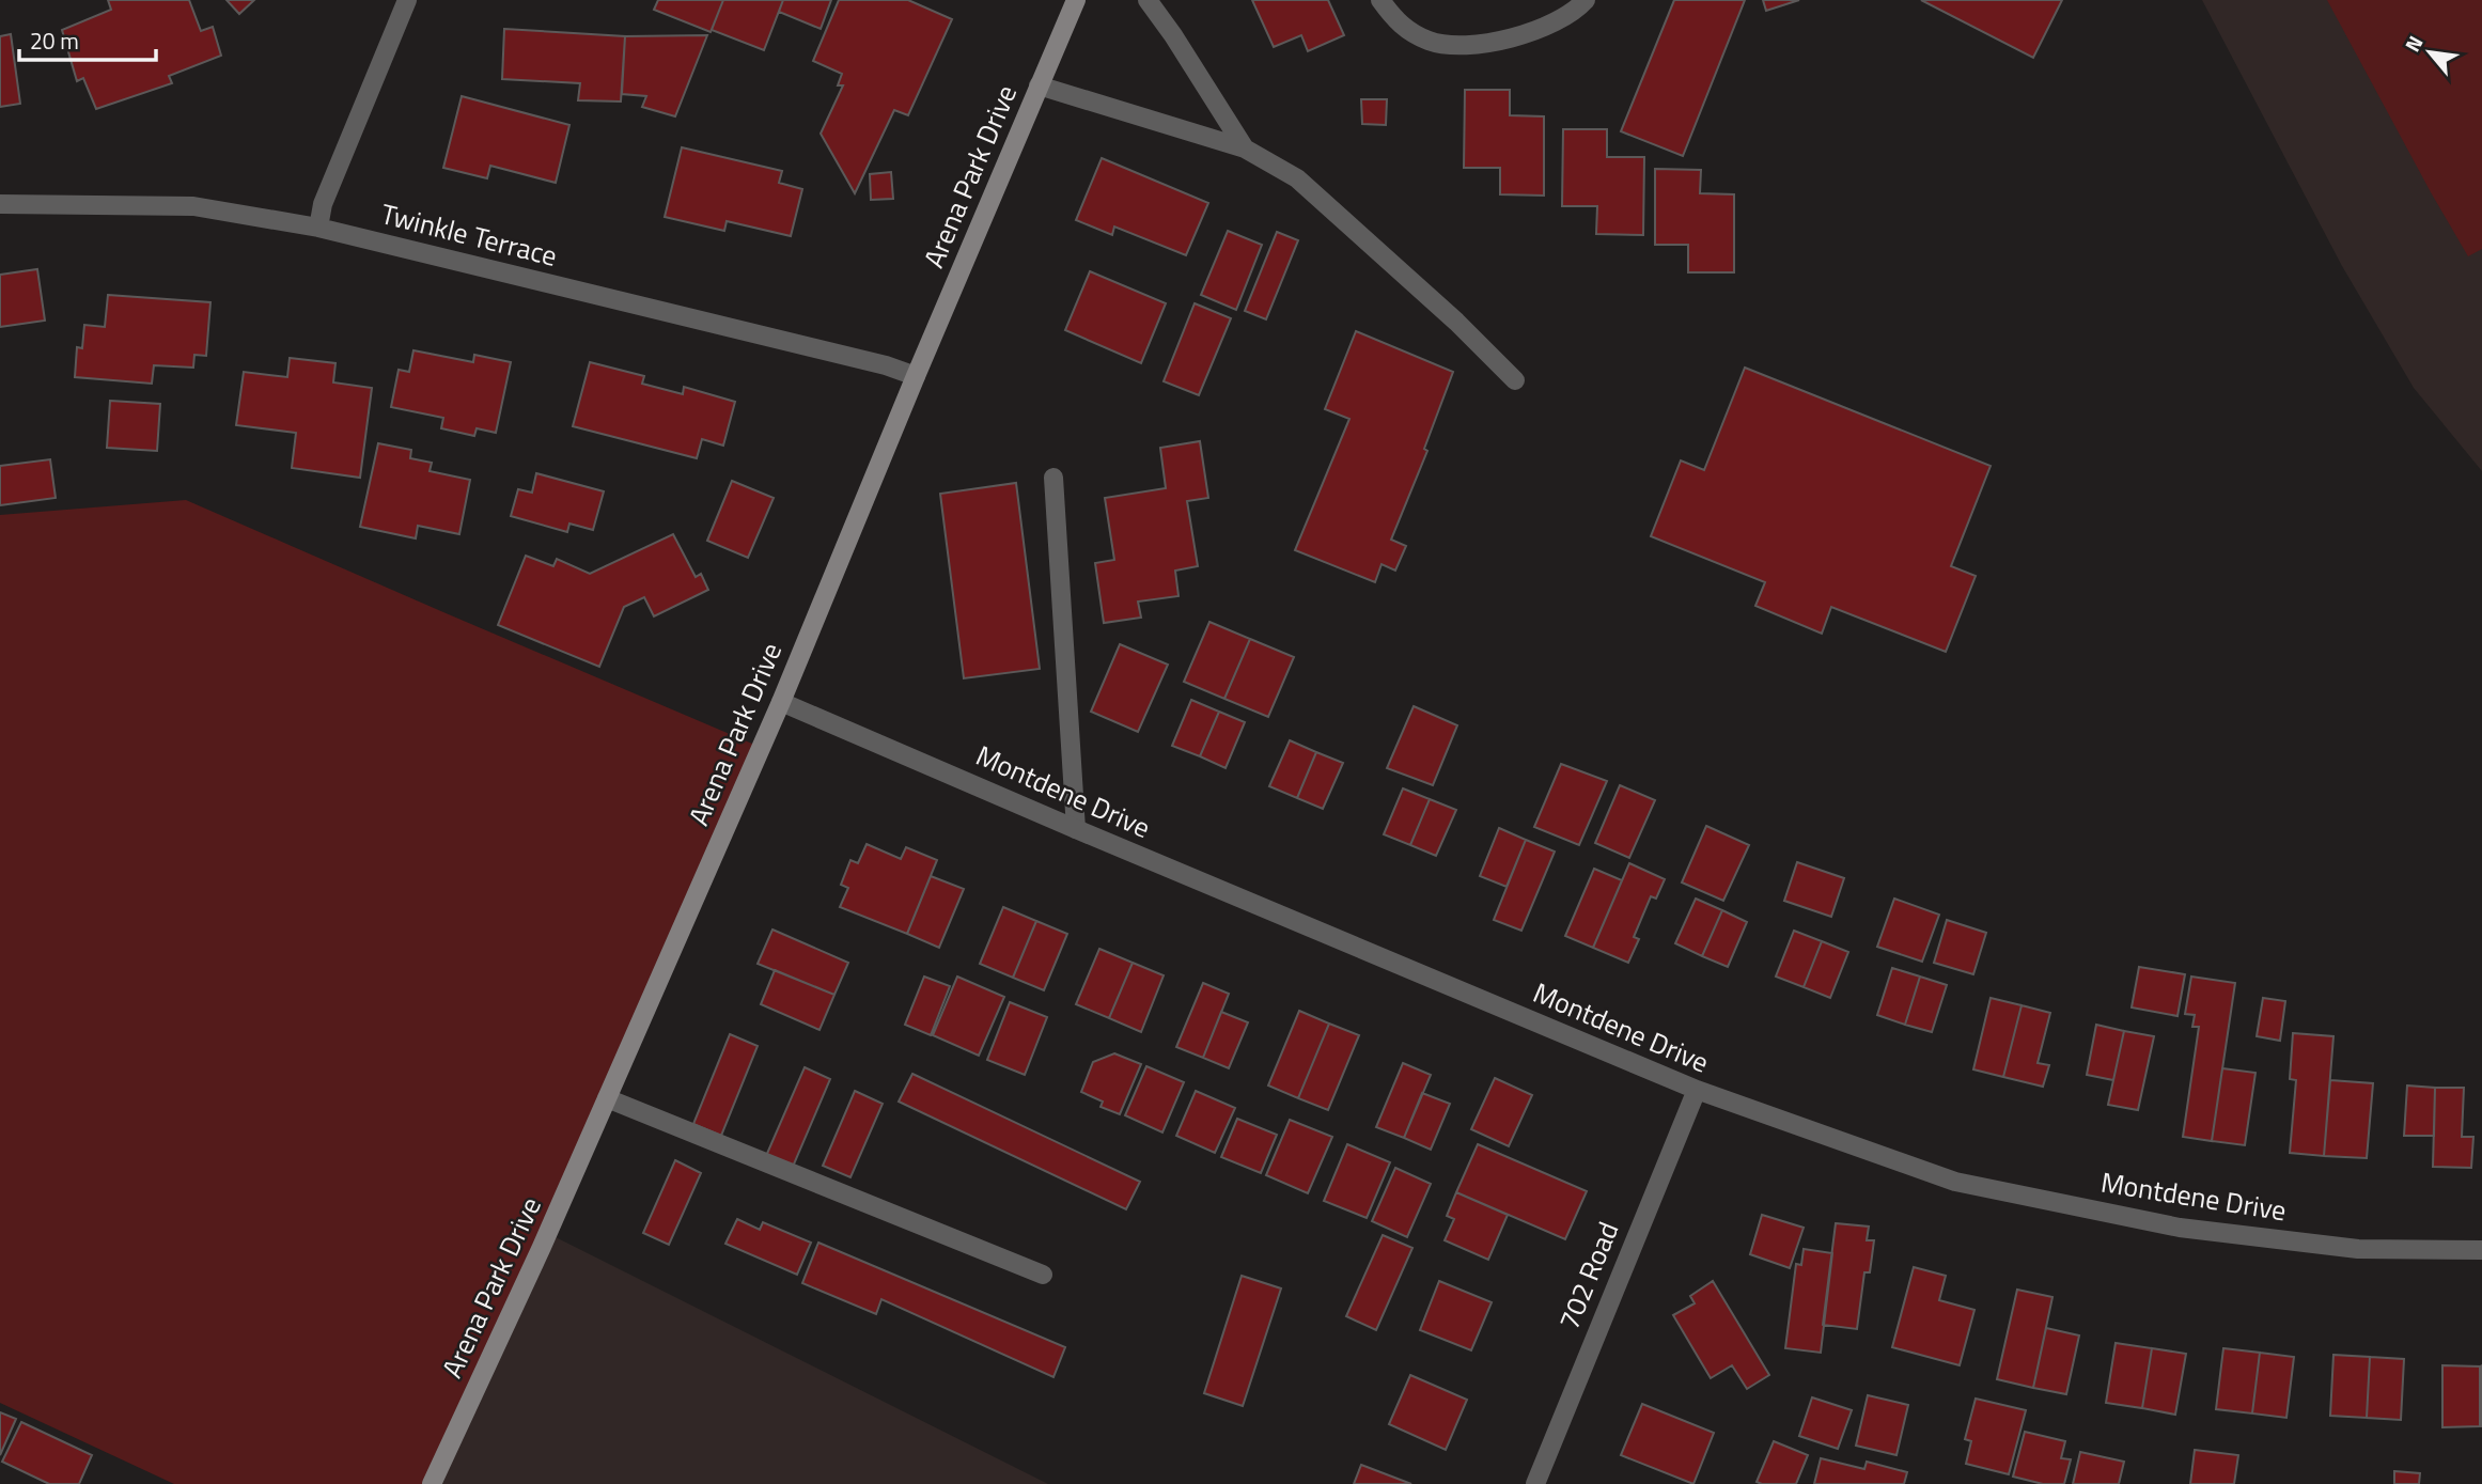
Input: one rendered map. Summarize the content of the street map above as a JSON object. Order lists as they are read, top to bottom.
{
  "streets": {
    "street": [
      "Arena Park Drive",
      "Twinkle Terrace",
      "Montdene Drive",
      "702 Road"
    ]
  },
  "crossings": [
    ["Arena Park Drive", "Twinkle Terrace"],
    ["Arena Park Drive", "Montdene Drive"],
    ["Montdene Drive", "702 Road"]
  ],
  "scale_bar": "20 m",
  "north": "top left"
}
